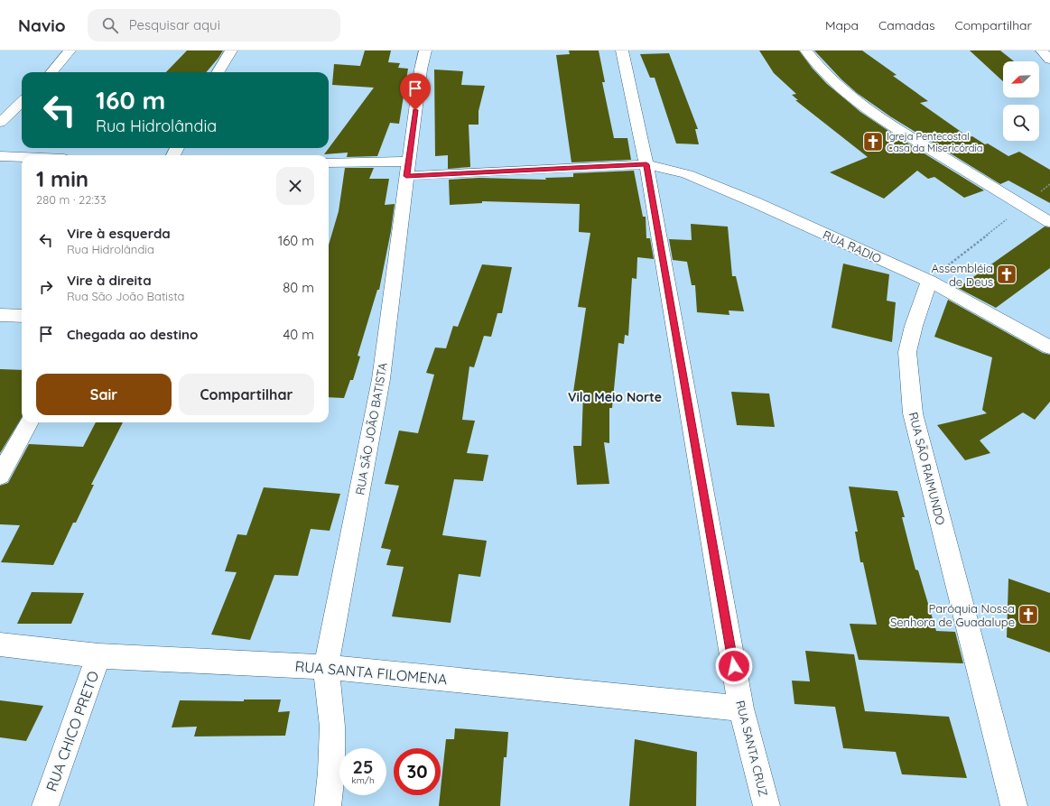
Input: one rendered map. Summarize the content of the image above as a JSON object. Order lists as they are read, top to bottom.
{
  "streets": {
    "street": [
      "RUA RADIO",
      "RUA SÃO JOÃO BATISTA",
      "RUA SÃO RAIMUNDO",
      "RUA SANTA FILOMENA",
      "RUA CHICO PRETO",
      "RUA SANTA CRUZ"
    ]
  },
  "crossings": [
    ["RUA RADIO", "RUA SÃO JOÃO BATISTA"],
    ["RUA RADIO", "RUA SÃO RAIMUNDO"],
    ["RUA RADIO", "RUA SANTA CRUZ"],
    ["RUA SÃO JOÃO BATISTA", "RUA SANTA FILOMENA"],
    ["RUA SANTA FILOMENA", "RUA CHICO PRETO"],
    ["RUA SANTA FILOMENA", "RUA SANTA CRUZ"]
  ],
  "districts": ["Vila Meio Norte"],
  "places": {
    "church": ["Igreja Pentecostal Casa da Misericórdia", "Assembléia de Deus", "Paróquia Nossa Senhora de Guadalupe"]
  },
  "north": "bottom left",
  "page": {
    "header": "Navio",
    "search": "Pesquisar aqui",
    "nav": ["Mapa", "Camadas", "Compartilhar"],
    "turn": ["160 m", "Rua Hidrolândia"],
    "heading": ["1 min", "280 m · 22:33"],
    "list": [
      {
        "name": "Vire à esquerda",
        "note": "Rua Hidrolândia",
        "value": "160 m"
      },
      {
        "name": "Vire à direita",
        "note": "Rua São João Batista",
        "value": "80 m"
      },
      {
        "name": "Chegada ao destino",
        "value": "40 m"
      }
    ],
    "buttons": ["Sair", "Compartilhar"],
    "speed": "25 km/h",
    "limit": "30"
  }
}
